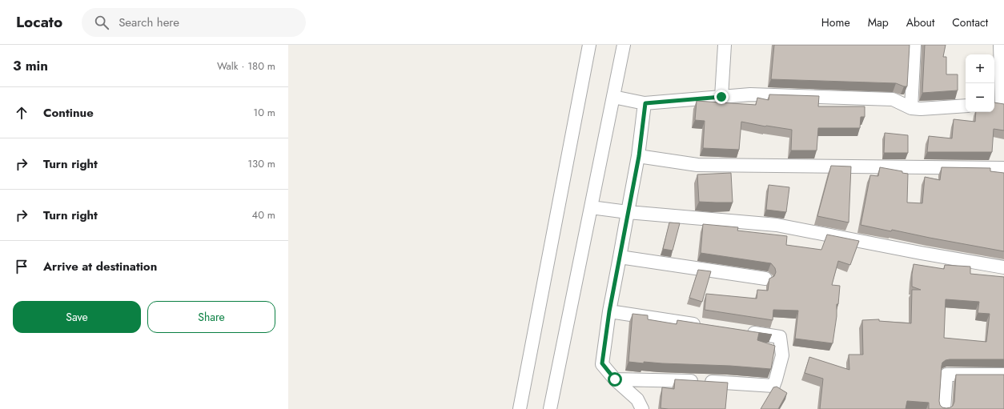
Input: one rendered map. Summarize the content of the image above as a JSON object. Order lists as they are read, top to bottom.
{
  "page": {
    "header": "Locato",
    "search": "Search here",
    "nav": [
      "Home",
      "Map",
      "About",
      "Contact"
    ],
    "heading": ["3 min", "Walk · 180 m"],
    "map_buttons": ["+", "−"],
    "list": [
      ["Continue", "10 m"],
      ["Turn right", "130 m"],
      ["Turn right", "40 m"],
      "Arrive at destination"
    ],
    "buttons": ["Save", "Share"]
  }
}
